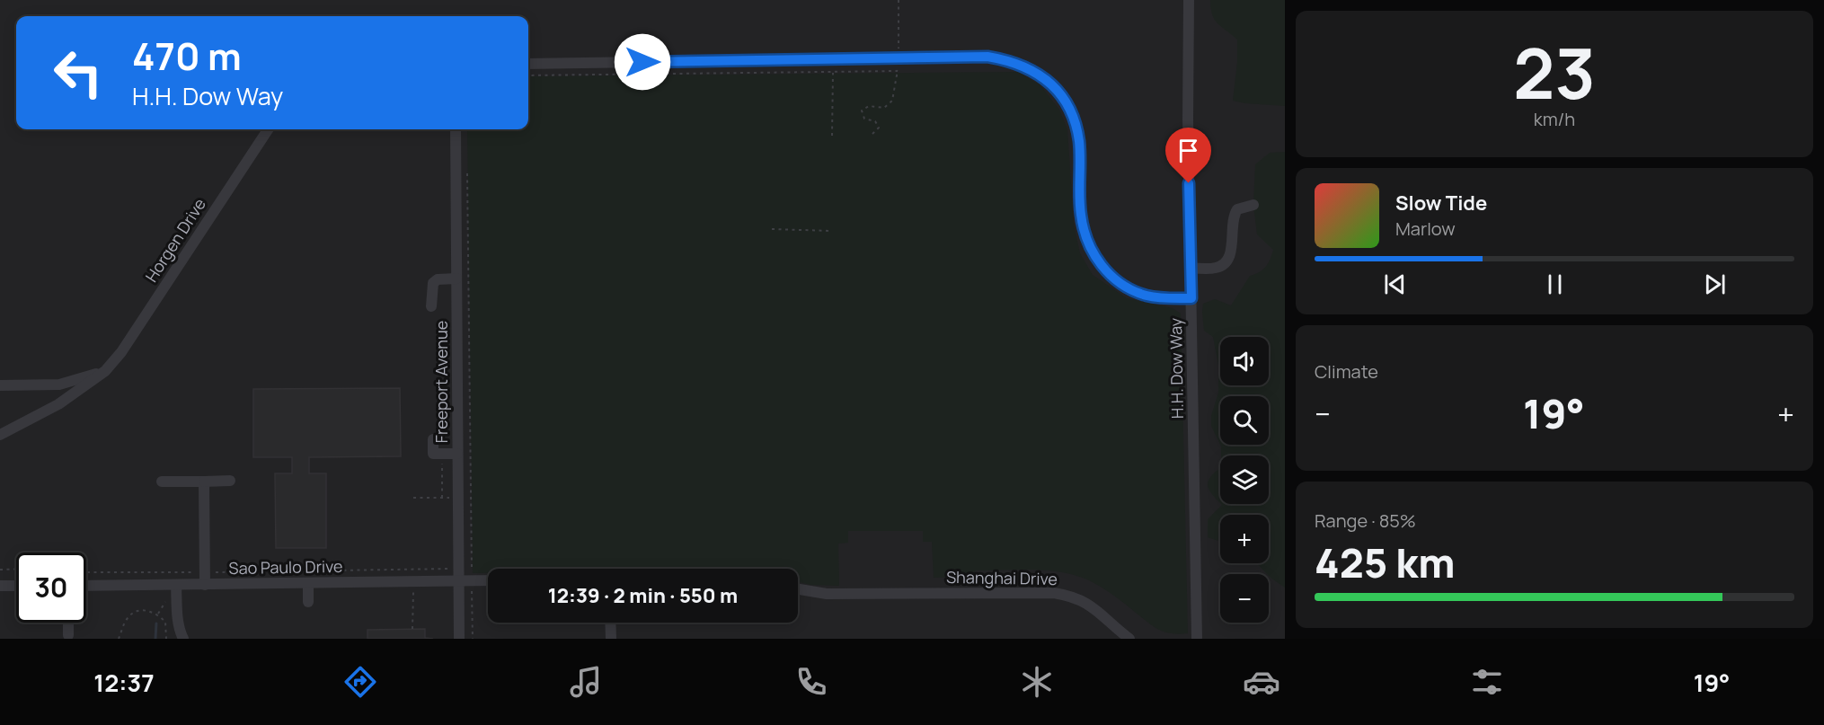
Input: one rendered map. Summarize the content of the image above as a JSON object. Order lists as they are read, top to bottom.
{
  "streets": {
    "street": [
      "Horgen Drive",
      "H.H. Dow Way",
      "Freeport Avenue",
      "Sao Paulo Drive",
      "Shanghai Drive"
    ]
  },
  "crossings": [
    ["Freeport Avenue", "Sao Paulo Drive"]
  ],
  "page": {
    "tile": [
      ["23", "km/h"],
      "Climate",
      ["Range · 85%", "425 km"]
    ],
    "turn": ["470 m", "H.H. Dow Way"],
    "song": ["Slow Tide", "Marlow"],
    "map_buttons": ["+", "−"],
    "heat": ["−", "19°", "+"],
    "limit": "30",
    "trip": "12:39 · 2 min · 550 m",
    "tabs": ["12:37", "19°"]
  }
}
